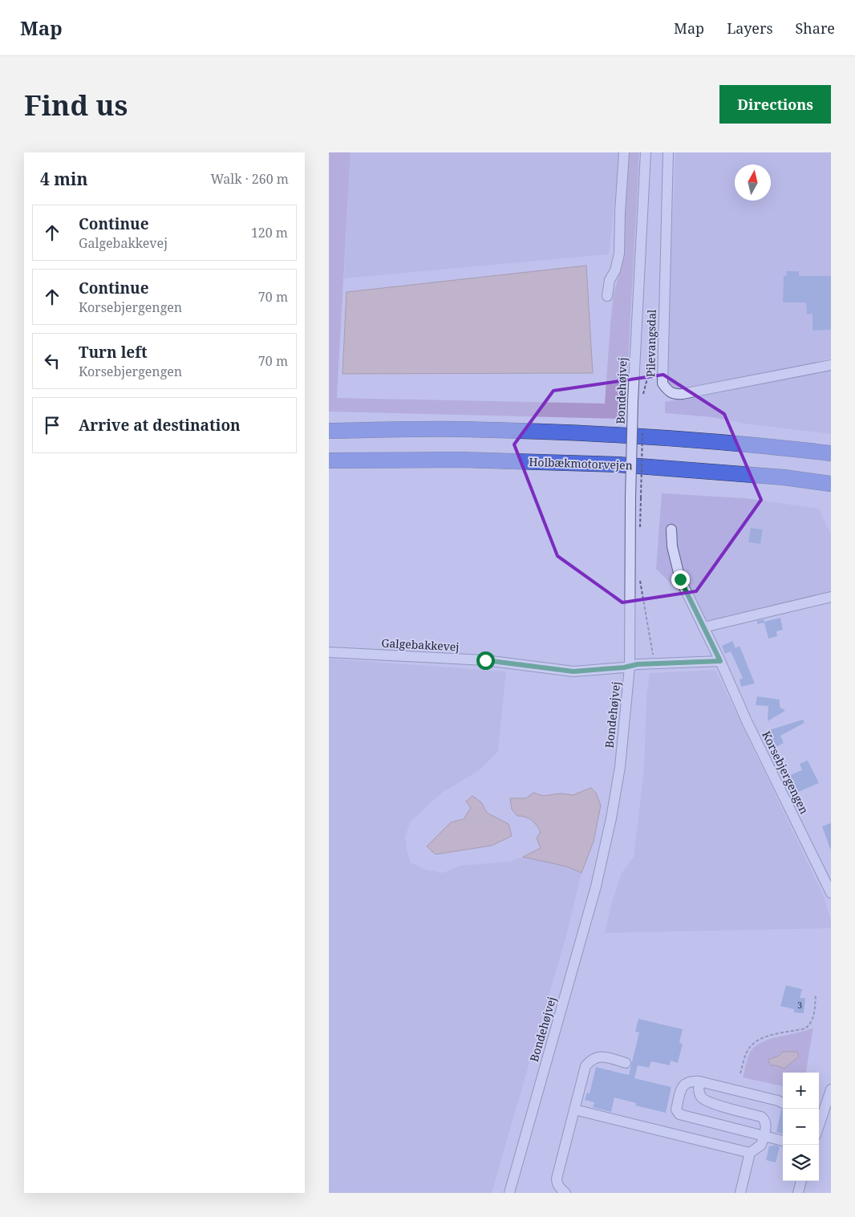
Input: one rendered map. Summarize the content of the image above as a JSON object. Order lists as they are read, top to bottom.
{
  "streets": {
    "highway": ["Holbækmotorvejen"],
    "street": [
      "Pilevangsdal",
      "Bondehøjvej",
      "Galgebakkevej",
      "Korsebjergengen"
    ]
  },
  "crossings": [
    ["Bondehøjvej", "Galgebakkevej"]
  ],
  "house_numbers": ["3"],
  "north": "top",
  "page": {
    "header": "Map",
    "nav": ["Map", "Layers", "Share"],
    "buttons": "Directions",
    "title": "Find us",
    "heading": ["4 min", "Walk · 260 m"],
    "list": [
      ["Continue", "Galgebakkevej", "120 m"],
      ["Continue", "Korsebjergengen", "70 m"],
      ["Turn left", "Korsebjergengen", "70 m"],
      "Arrive at destination"
    ],
    "map_buttons": ["+", "−"]
  }
}
